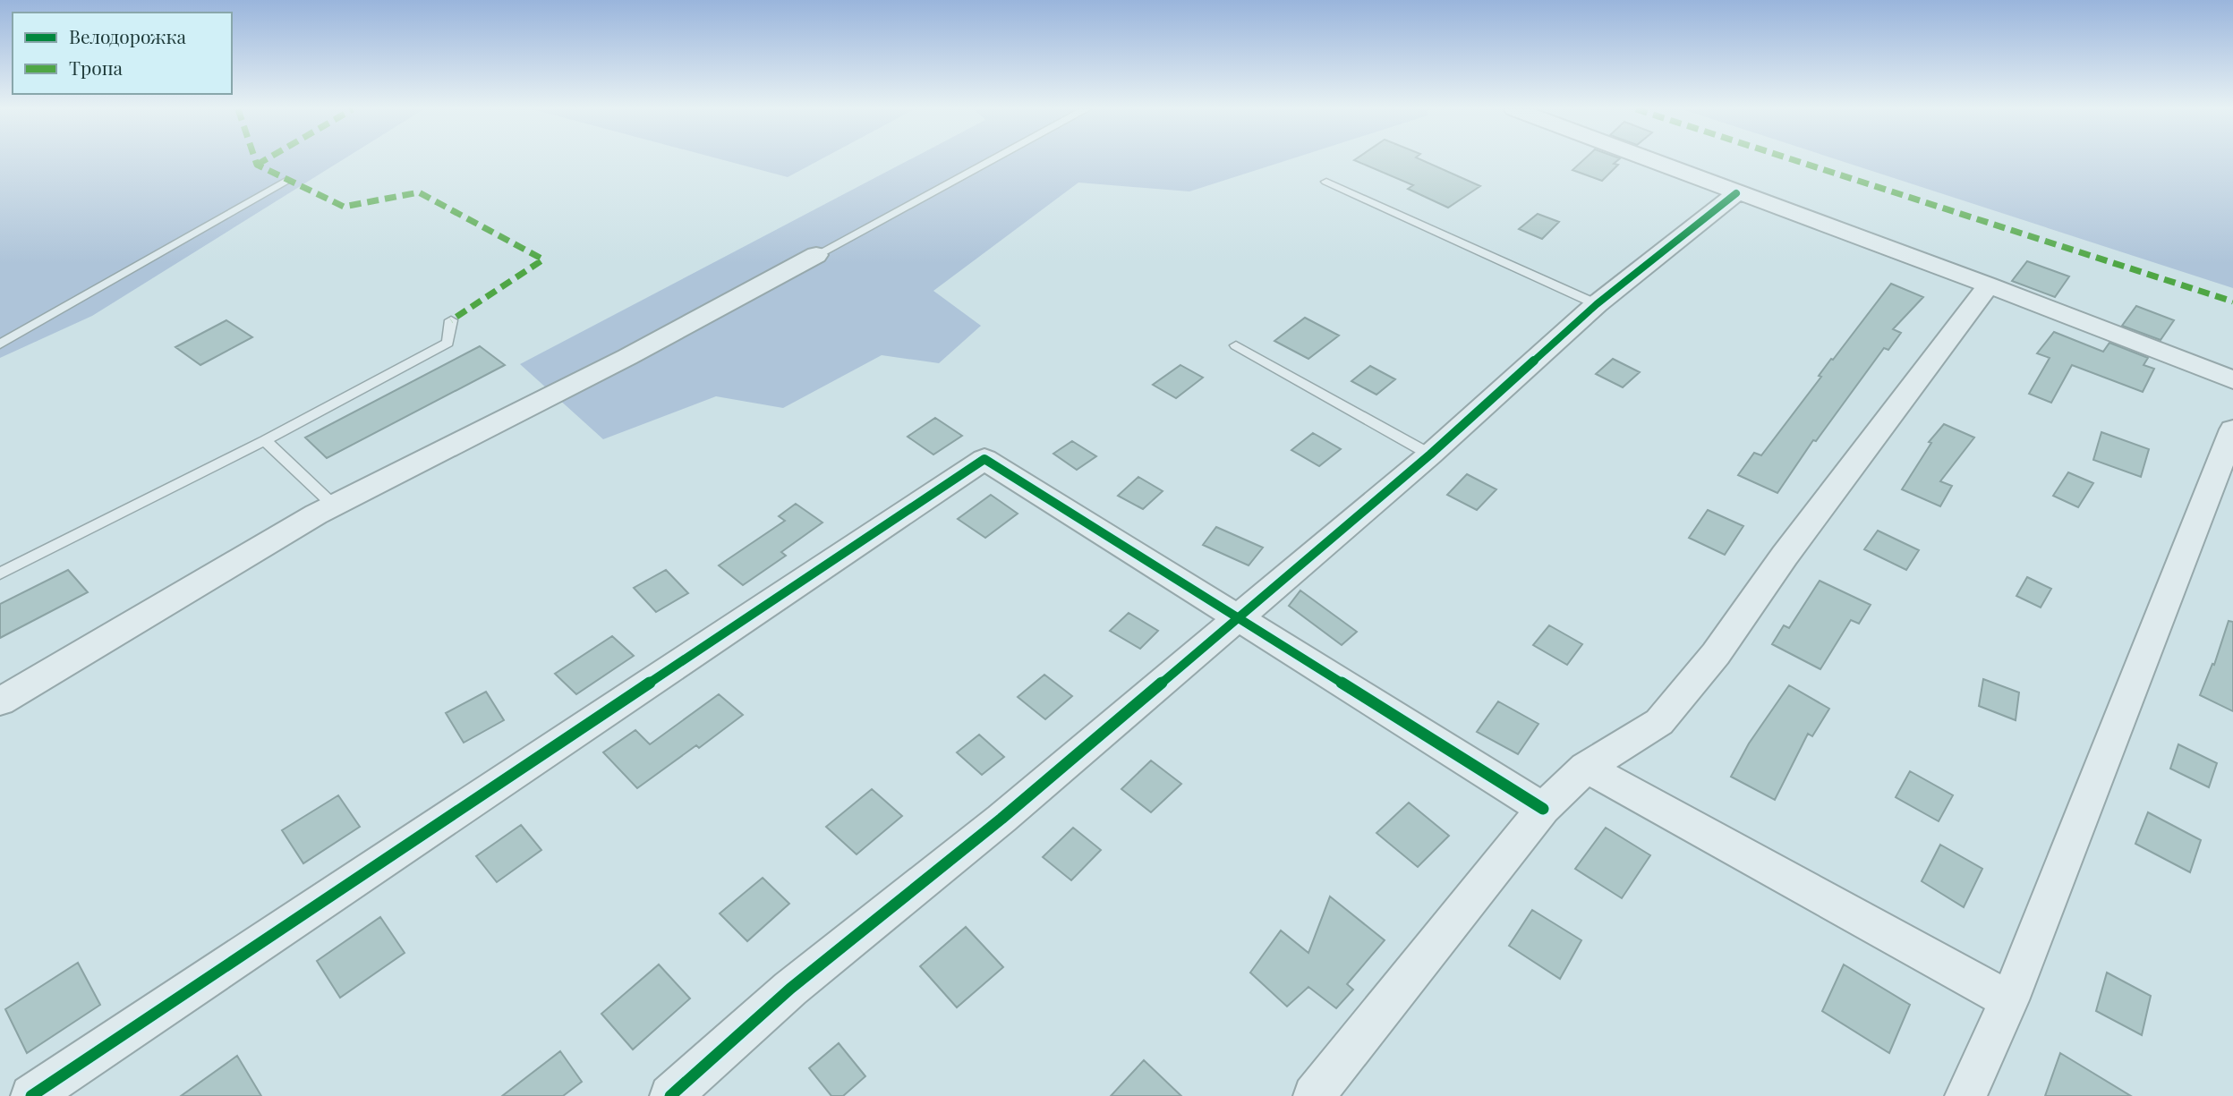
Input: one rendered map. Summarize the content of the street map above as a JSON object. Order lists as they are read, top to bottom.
{
  "legend": ["Велодорожка", "Тропа"]
}
